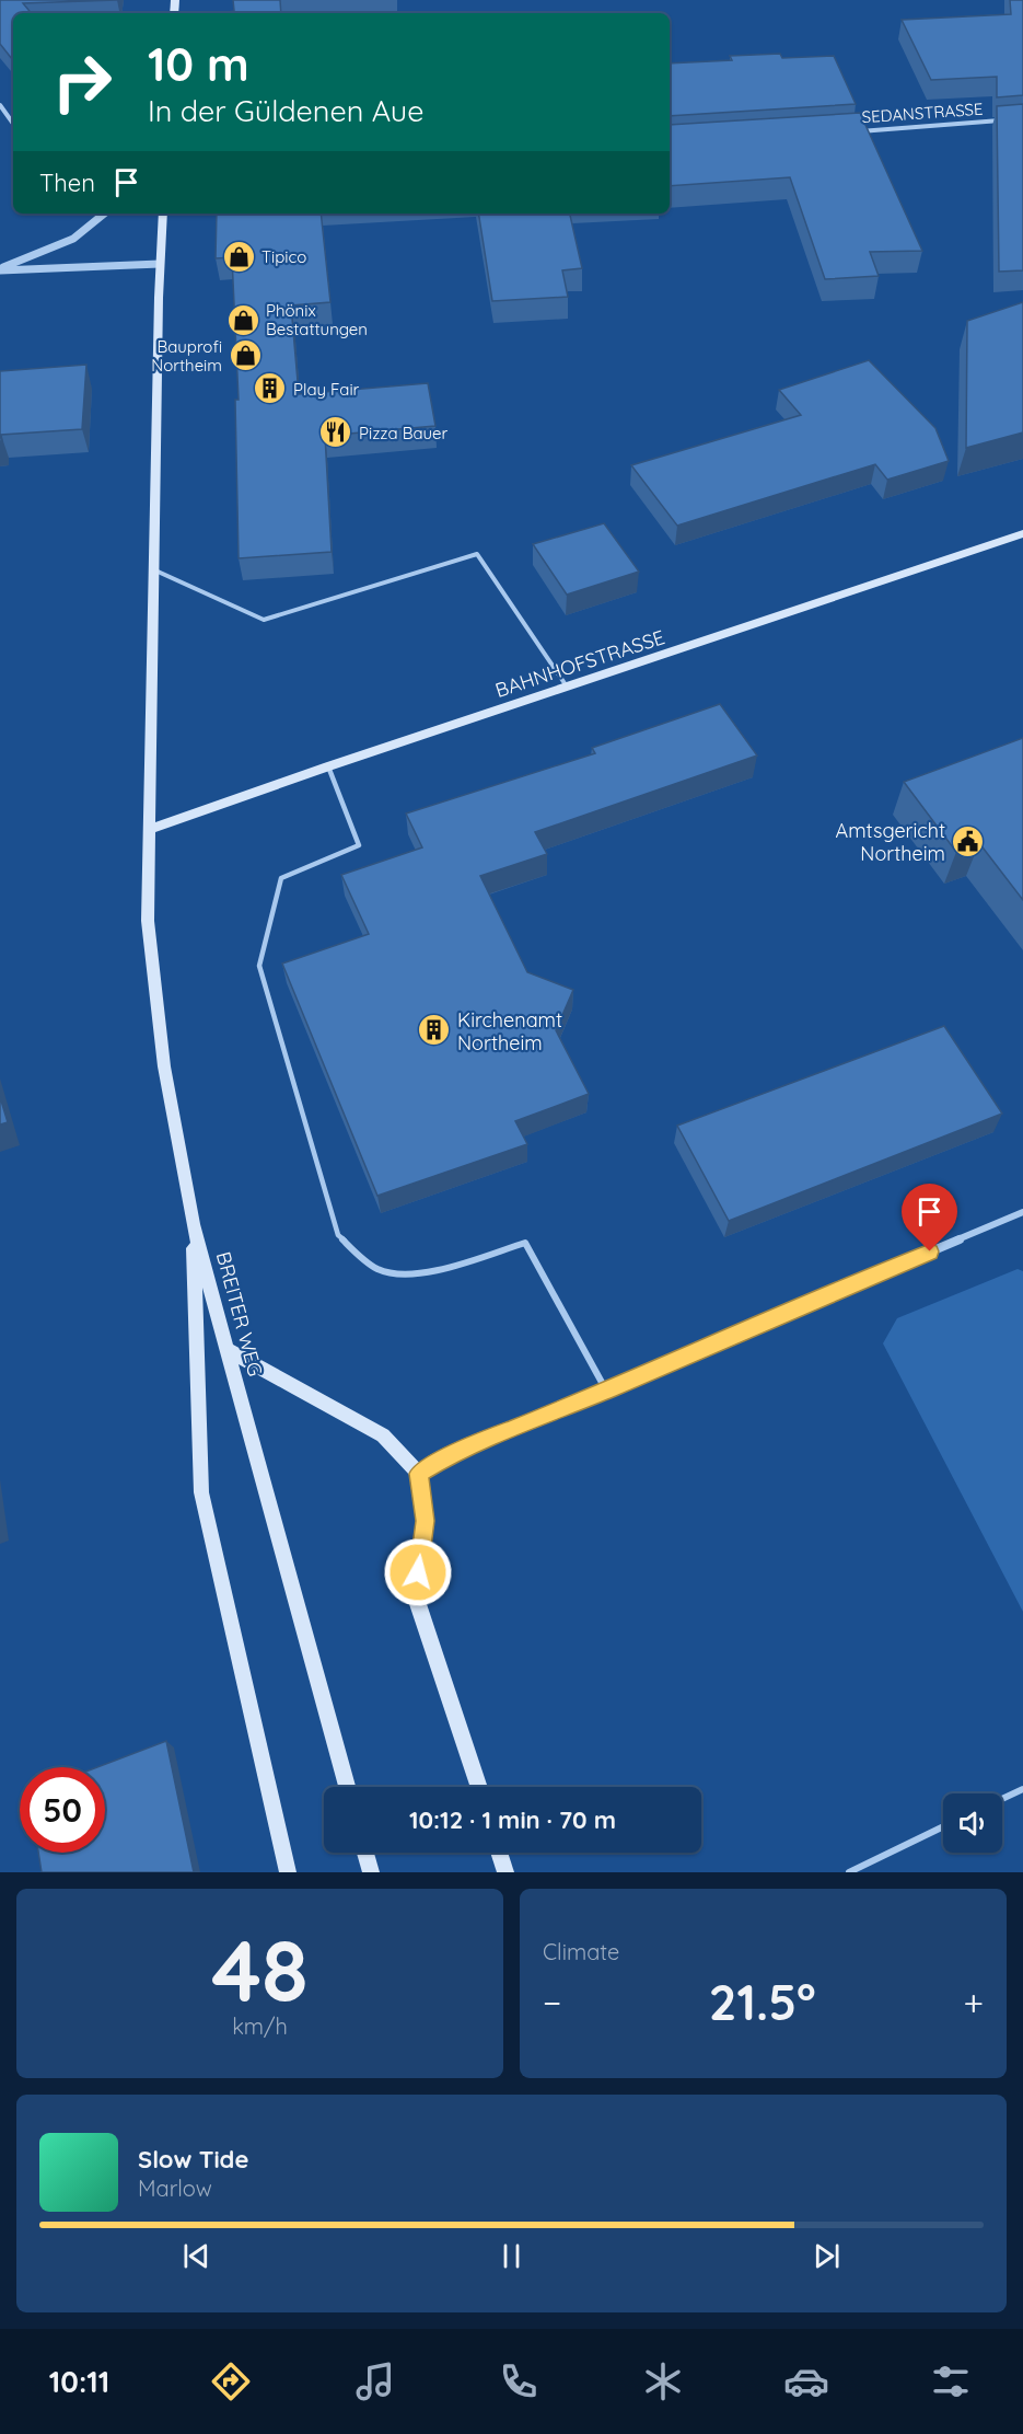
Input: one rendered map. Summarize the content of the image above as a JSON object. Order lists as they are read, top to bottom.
{
  "streets": {
    "main road": ["BAHNHOFSTRASSE", "BREITER WEG"],
    "street": ["SEDANSTRASSE"]
  },
  "crossings": [
    ["BAHNHOFSTRASSE", "BREITER WEG"]
  ],
  "places": {
    "shop": ["Tipico", "Phönix Bestattungen", "Bauprofi Northeim"],
    "building": ["Play Fair", "Kirchenamt Northeim"],
    "restaurant": ["Pizza Bauer"],
    "public building": ["Amtsgericht Northeim"]
  },
  "page": {
    "turn": ["10 m", "In der Güldenen Aue"],
    "then": "Then",
    "limit": "50",
    "trip": "10:12 · 1 min · 70 m",
    "tile": [
      ["48", "km/h"],
      "Climate"
    ],
    "heat": ["−", "21.5°", "+"],
    "song": ["Slow Tide", "Marlow"],
    "tabs": "10:11"
  }
}
